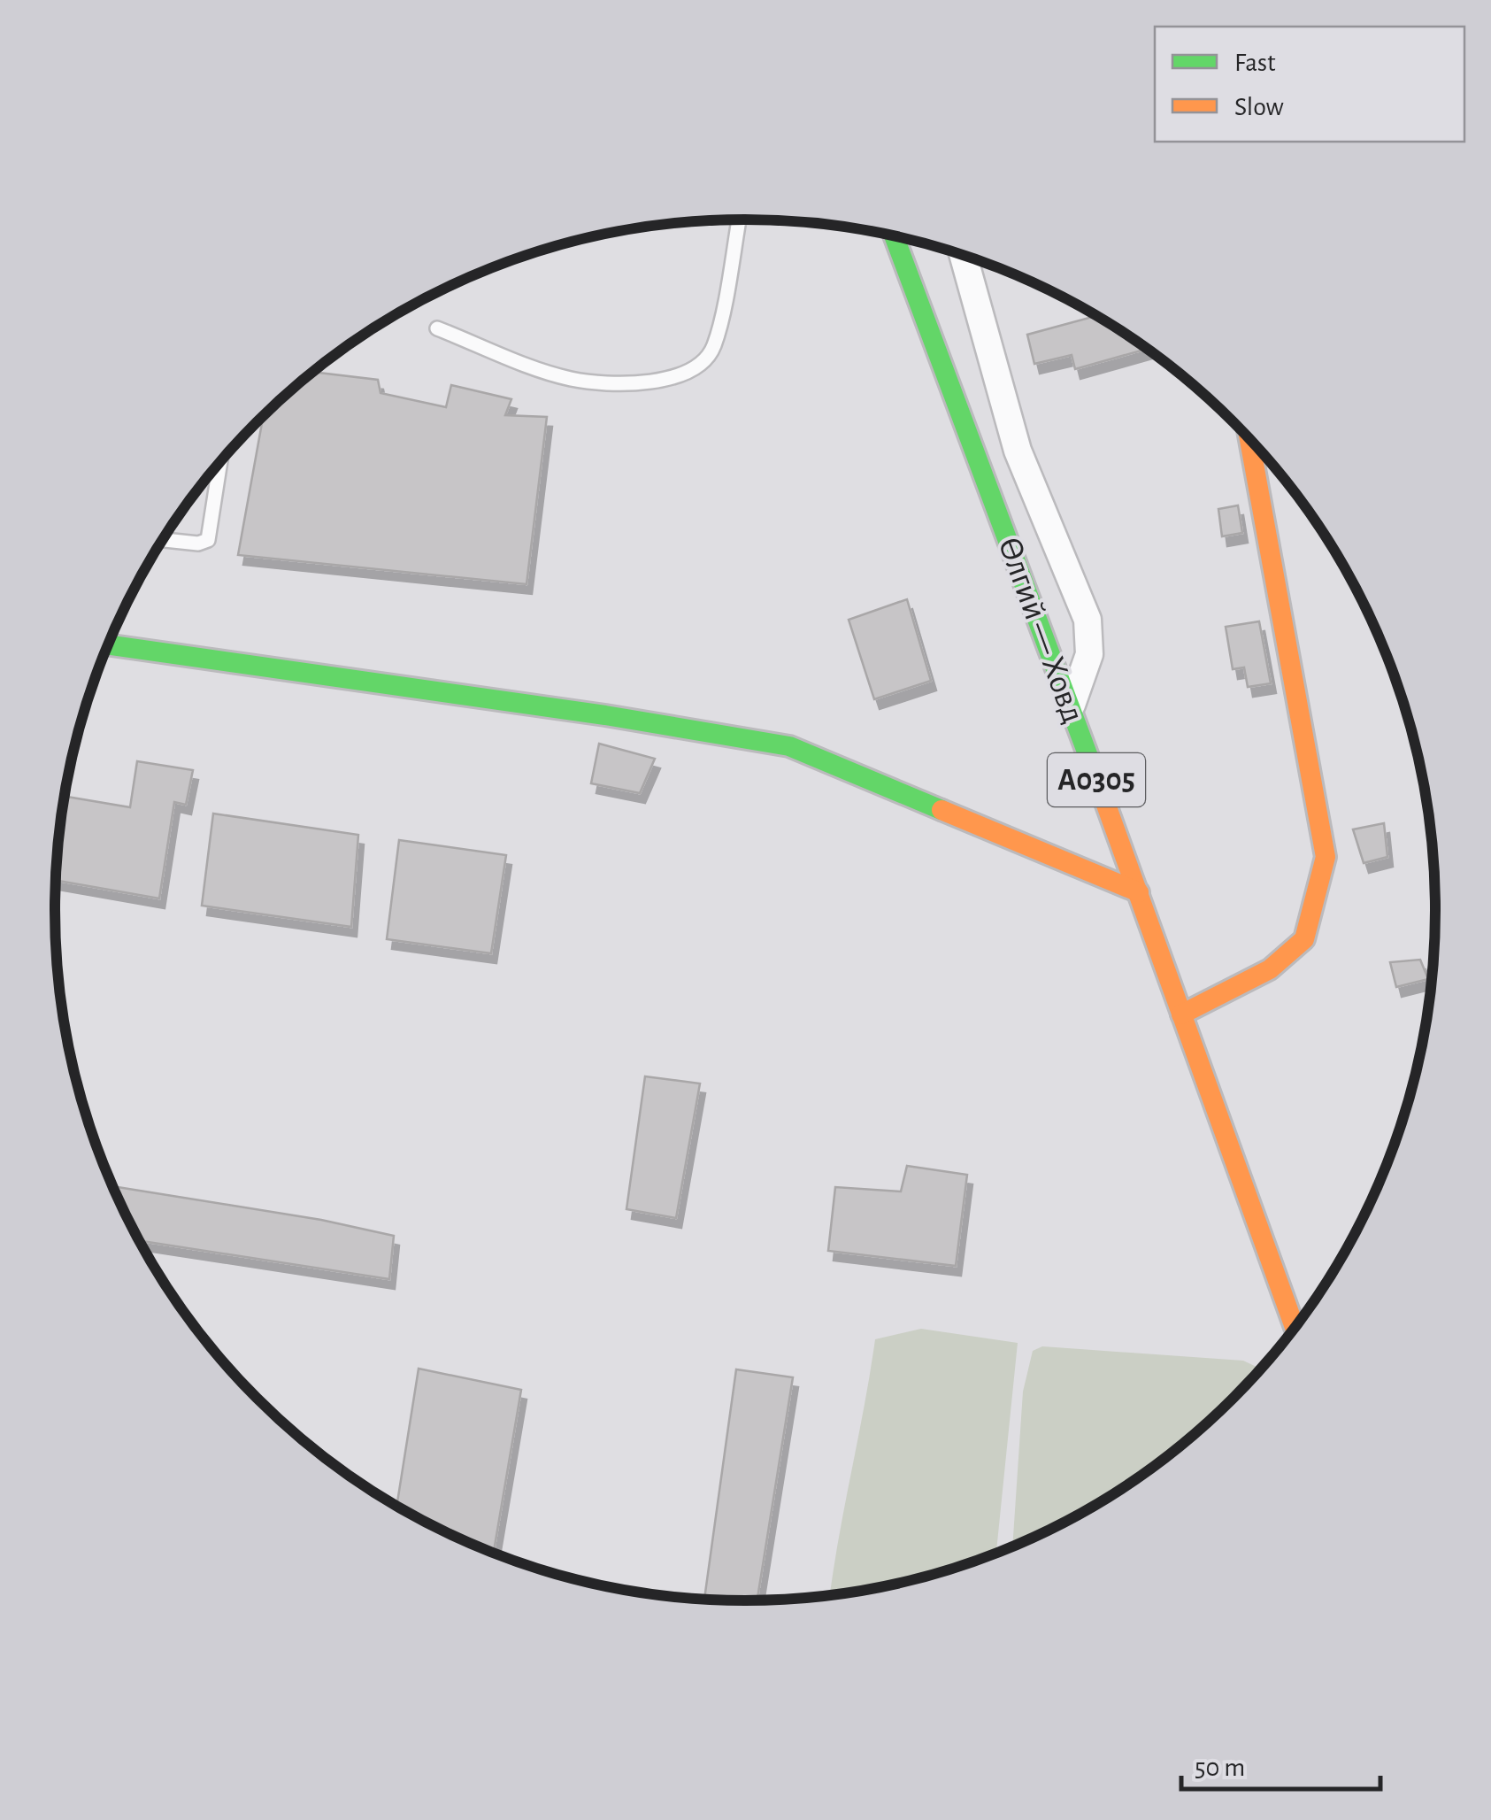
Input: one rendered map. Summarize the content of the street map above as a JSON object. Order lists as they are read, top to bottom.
{
  "streets": {
    "main road": ["Өлгий — Ховд", "A0305"]
  },
  "legend": ["Fast", "Slow"],
  "scale_bar": "50 m"
}
